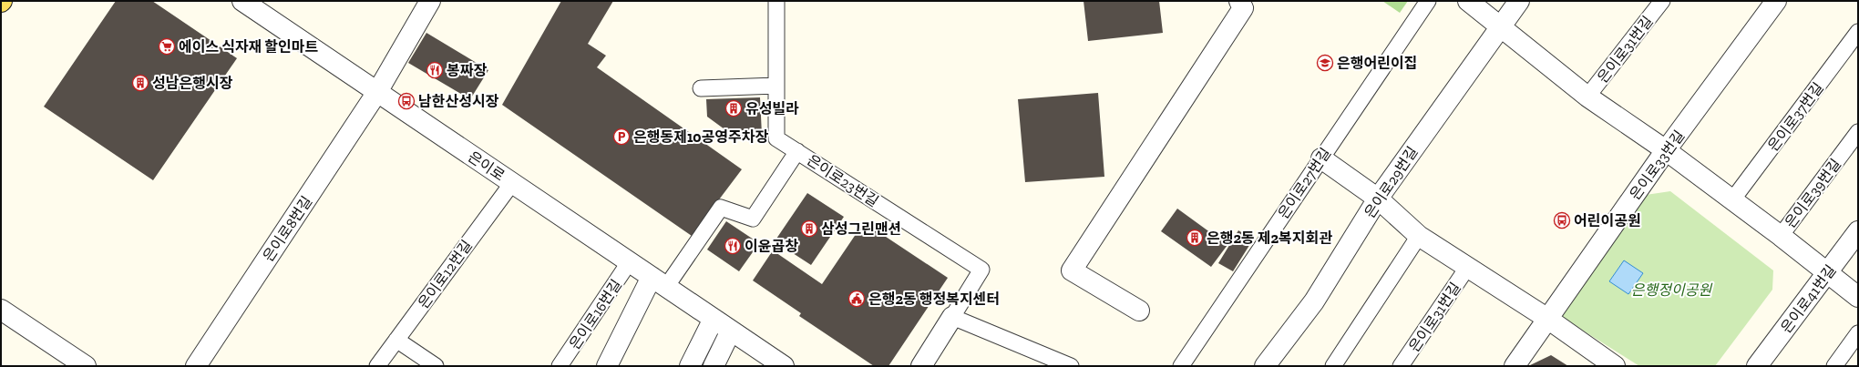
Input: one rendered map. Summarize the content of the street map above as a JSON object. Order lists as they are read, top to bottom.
{
  "streets": {
    "street": [
      "은이로33번길",
      "은이로",
      "은이로23번길",
      "은이로29번길",
      "은이로8번길",
      "은이로41번길"
    ],
    "lane": [
      "은이로31번길",
      "은이로37번길",
      "은이로27번길",
      "은이로39번길",
      "은이로12번길",
      "은이로16번길"
    ]
  },
  "crossings": [
    ["은이로", "은이로8번길"],
    ["은이로", "은이로12번길"],
    ["은이로", "은이로16번길"]
  ],
  "parks": ["은행정이공원"],
  "places": {
    "supermarket": ["에이스 식자재 할인마트"],
    "school or university": ["은행어린이집"],
    "restaurant": ["봉짜장", "이윤곱창"],
    "building": [
      "성남은행시장",
      "유성빌라",
      "삼성그린맨션",
      "은행2동 제2복지회관"
    ],
    "bus stop": ["남한산성시장", "어린이공원"],
    "parking": ["은행동제10공영주차장"],
    "public building": ["은행2동 행정복지센터"]
  }
}
